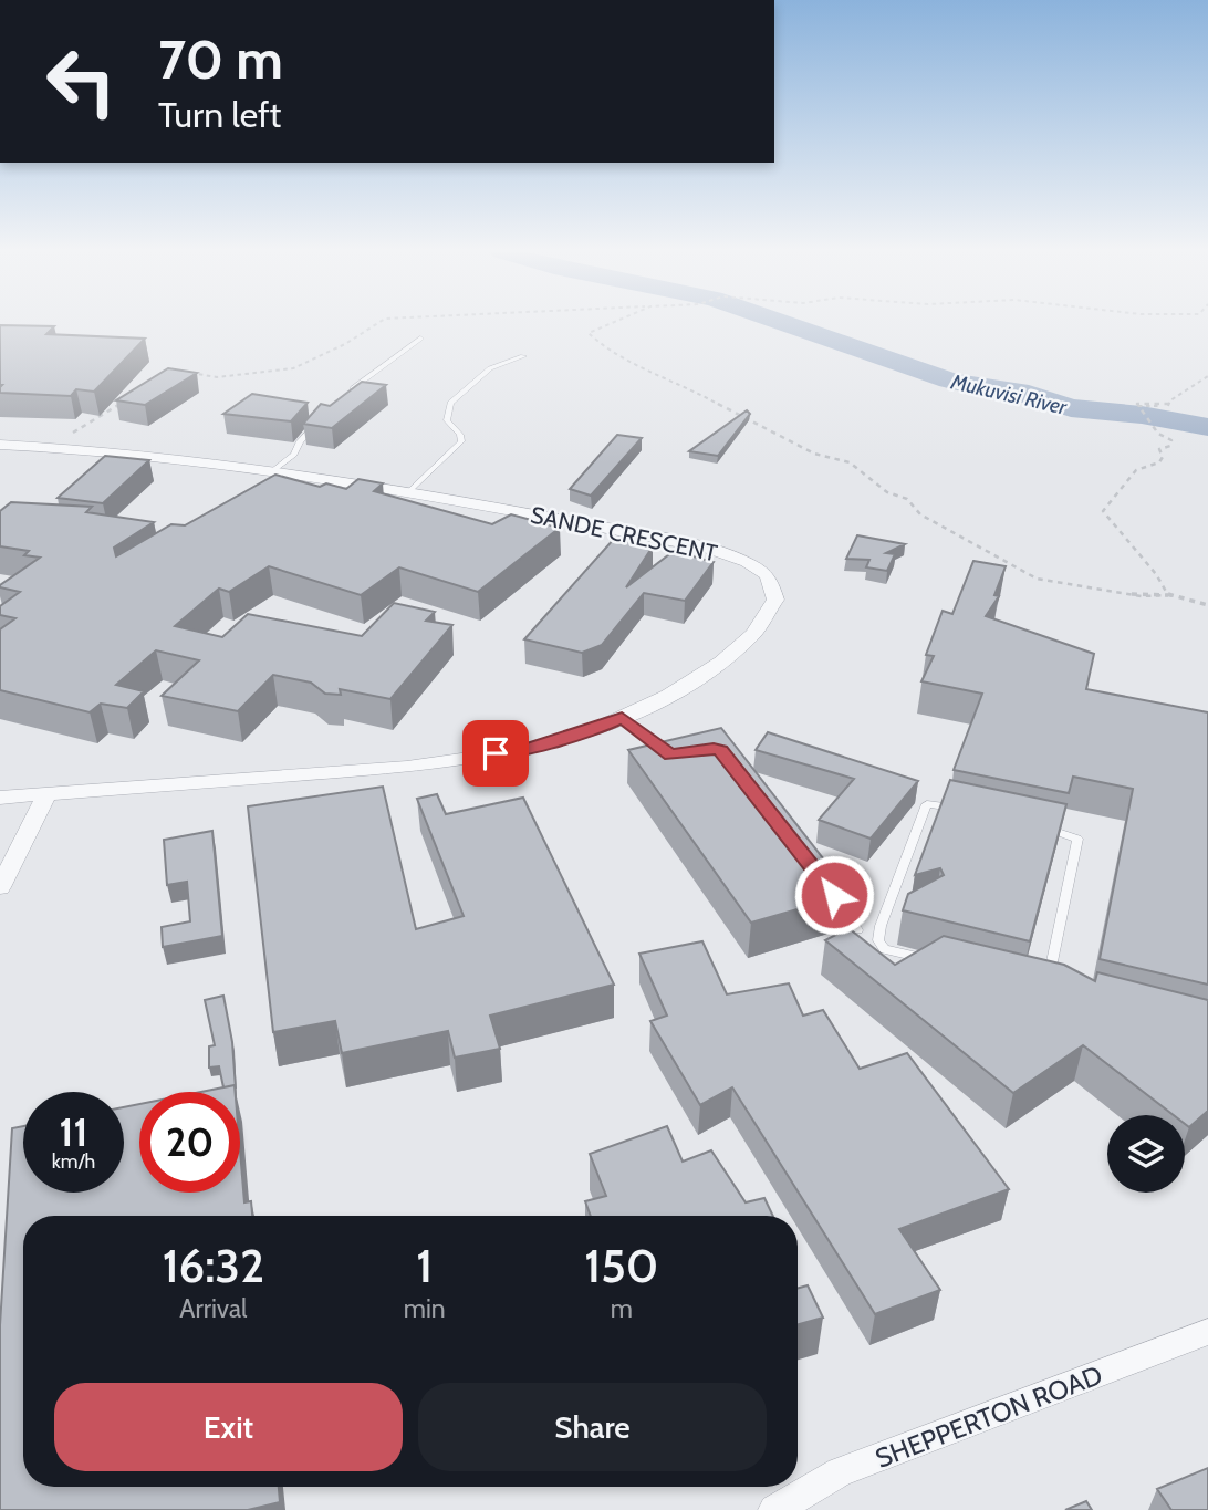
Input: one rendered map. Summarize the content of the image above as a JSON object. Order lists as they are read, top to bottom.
{
  "streets": {
    "street": ["SANDE CRESCENT", "SHEPPERTON ROAD"]
  },
  "water": ["Mukuvisi River"],
  "page": {
    "turn": ["70 m", "Turn left"],
    "speed": "11 km/h",
    "limit": "20",
    "eta": [
      "16:32",
      "Arrival",
      "1",
      "min",
      "150",
      "m"
    ],
    "buttons": ["Exit", "Share"]
  }
}
